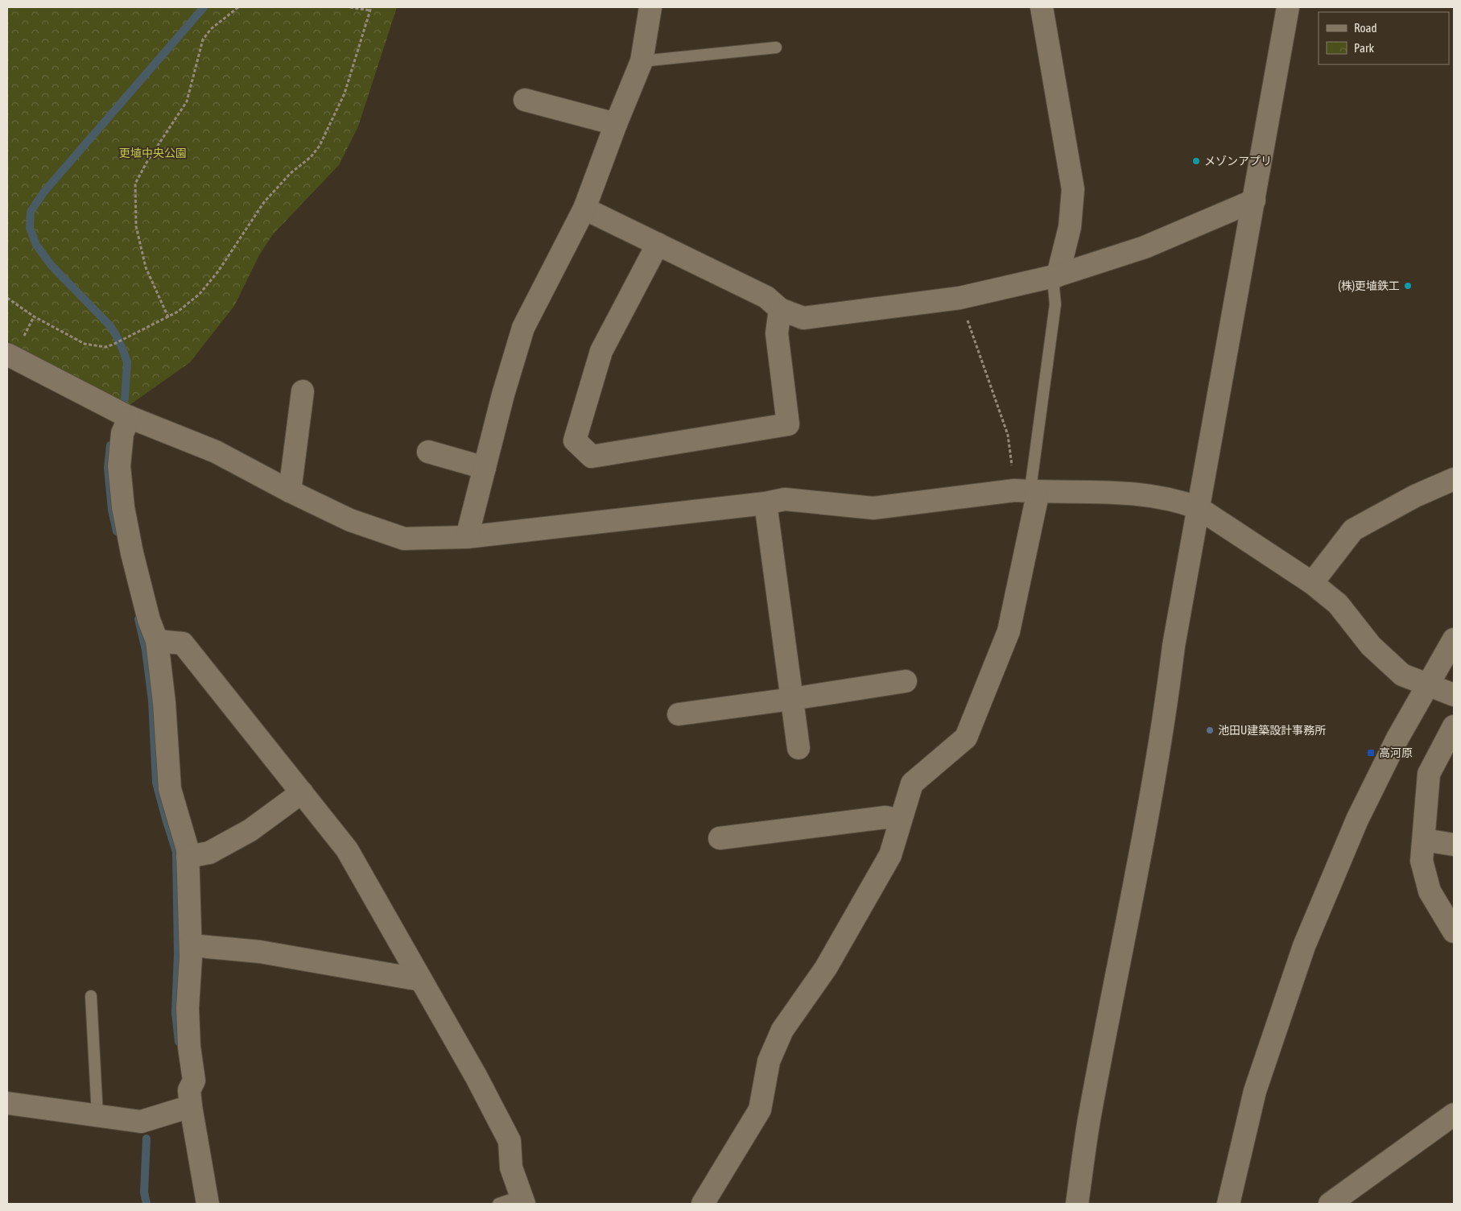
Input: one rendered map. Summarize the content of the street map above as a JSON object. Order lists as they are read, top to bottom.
{
  "parks": ["更埴中央公園"],
  "places": {
    "other": ["メゾンアプリ", "(株)更埴鉄工", "池田U建築設計事務所"],
    "transit": ["高河原"]
  },
  "legend": ["Road", "Park"]
}
